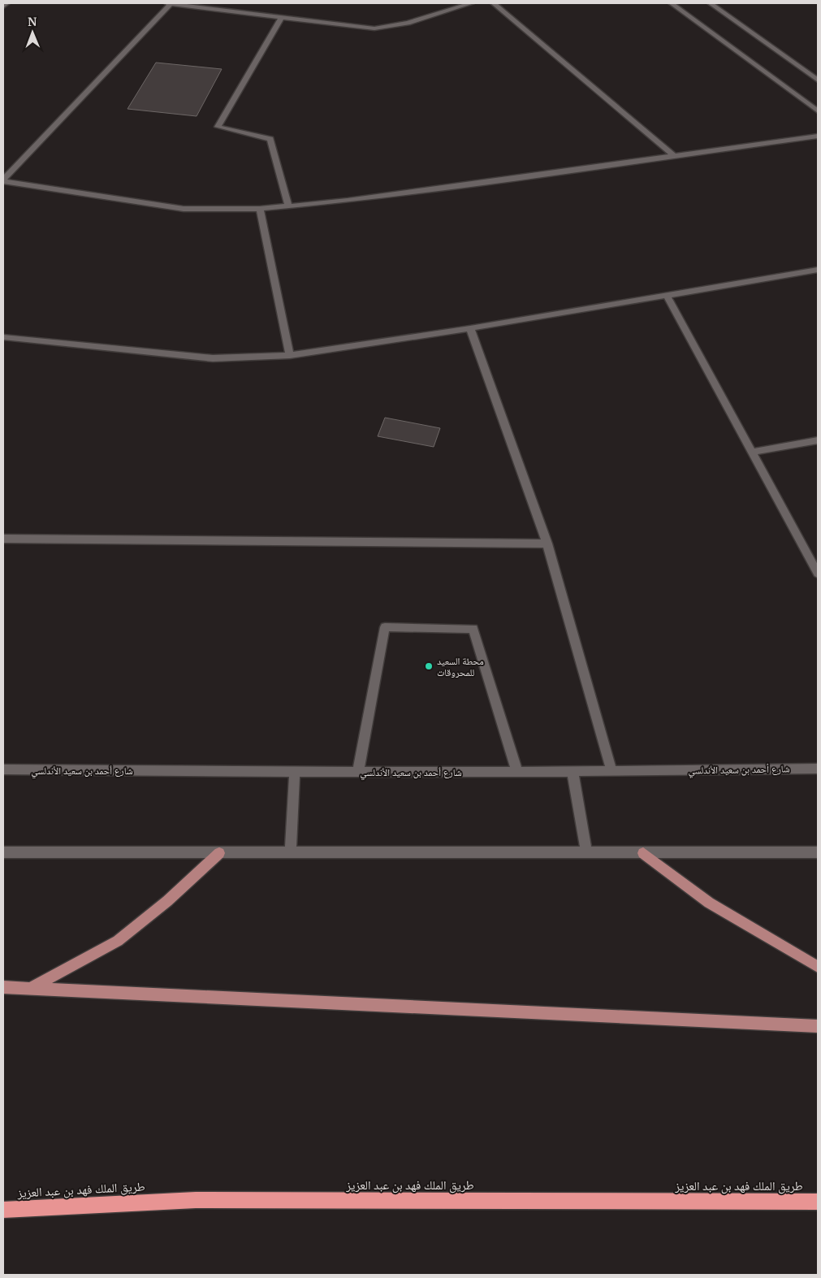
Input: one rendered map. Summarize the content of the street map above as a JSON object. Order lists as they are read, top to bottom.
{
  "streets": {
    "highway": ["طريق الملك فهد بن عبد العزيز"],
    "street": ["شارع أحمد بن سعيد الأندلسي"]
  },
  "places": ["محطة السعيد للمحروقات"],
  "north": "top"
}
